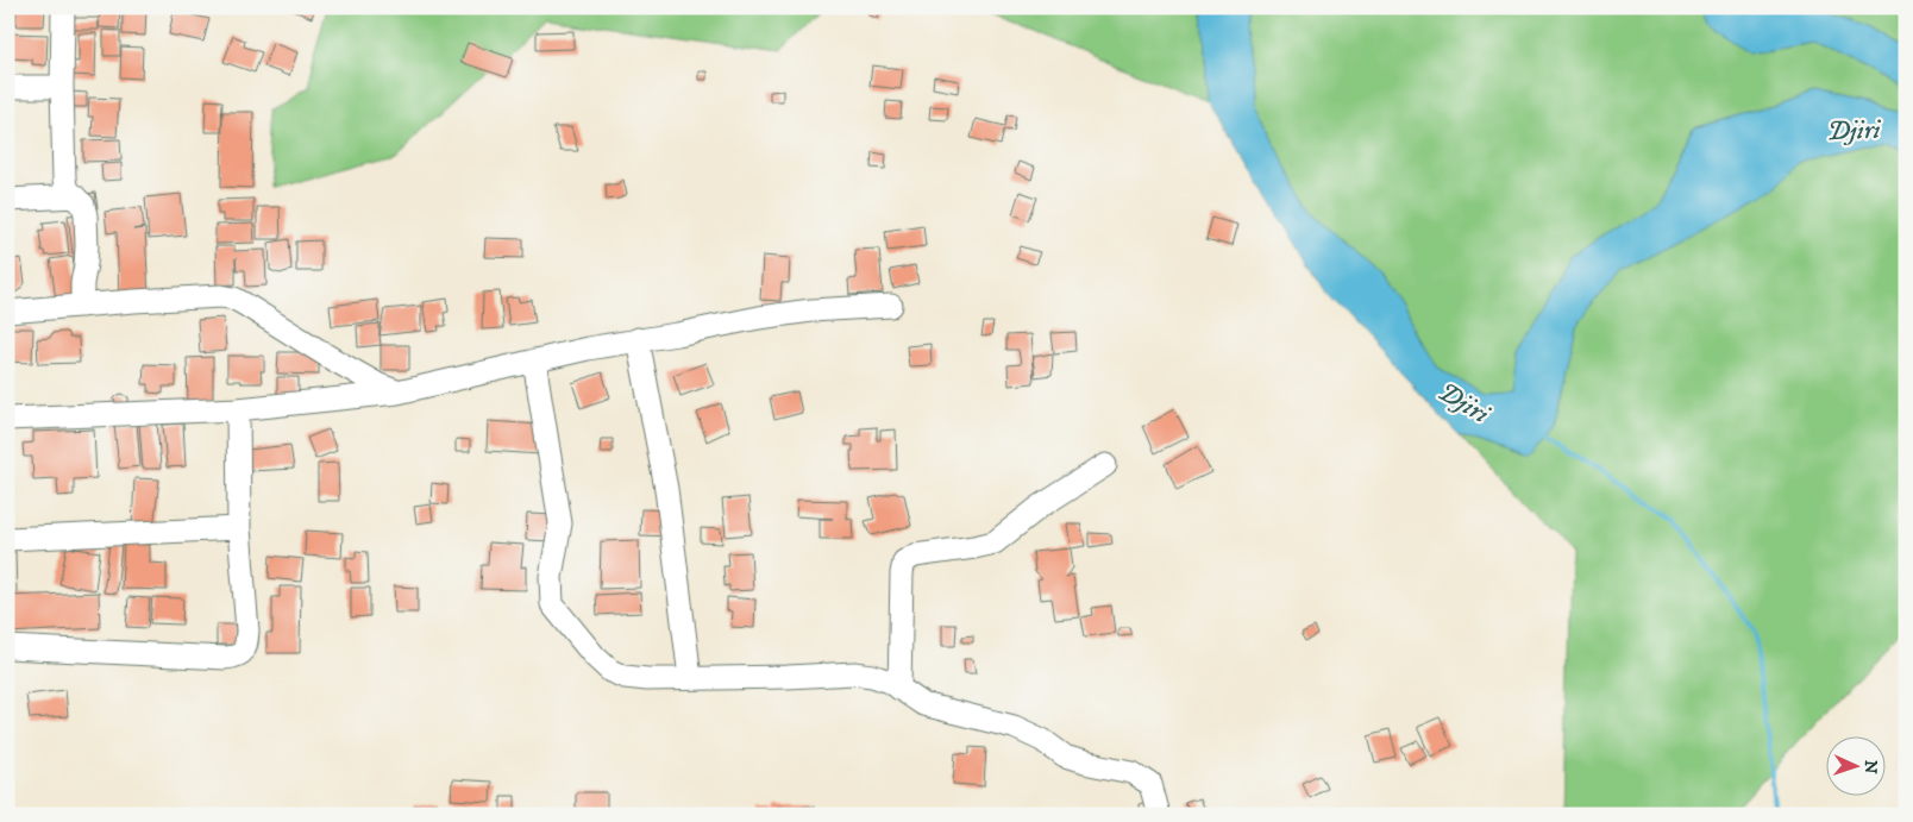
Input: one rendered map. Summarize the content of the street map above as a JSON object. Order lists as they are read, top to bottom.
{
  "water": ["Djiri"],
  "north": "right"
}
